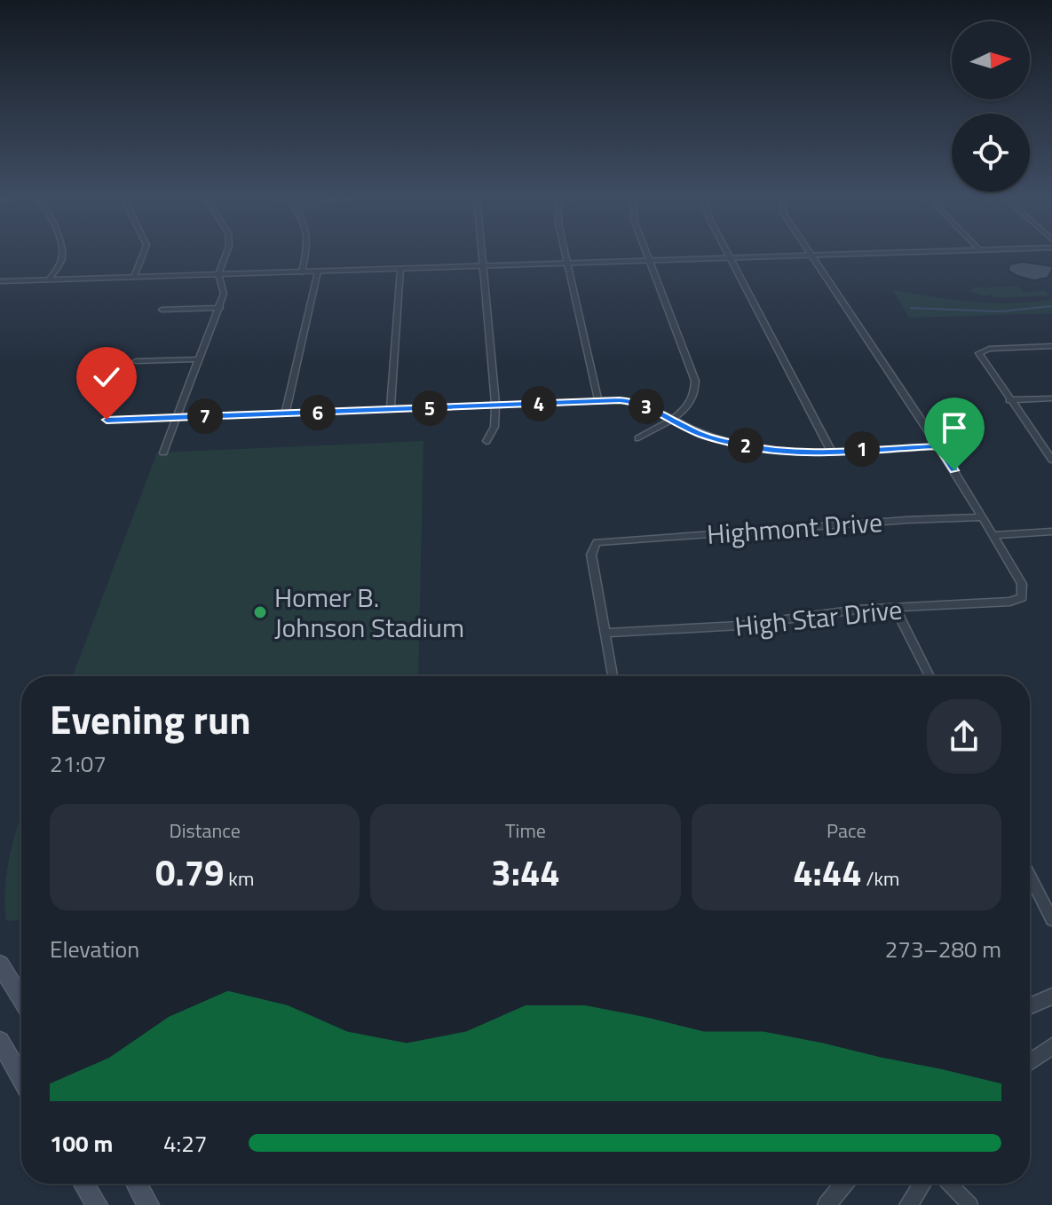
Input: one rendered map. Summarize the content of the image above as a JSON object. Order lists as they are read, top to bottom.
{
  "streets": {
    "street": ["Highmont Drive", "High Star Drive"]
  },
  "crossings": [
    ["Highmont Drive", "High Star Drive"]
  ],
  "places": ["Homer B. Johnson Stadium"],
  "north": "right",
  "page": {
    "pins": [
      "4",
      "3",
      "5",
      "6",
      "7",
      "2",
      "1"
    ],
    "heading": ["Evening run", "21:07"],
    "stats": [
      ["Distance", "0.79 km"],
      ["Time", "3:44"],
      ["Pace", "4:44 /km"]
    ],
    "chart": ["Elevation", "273–280 m"],
    "list": [
      {
        "name": "100 m",
        "note": "4:27"
      }
    ]
  }
}
